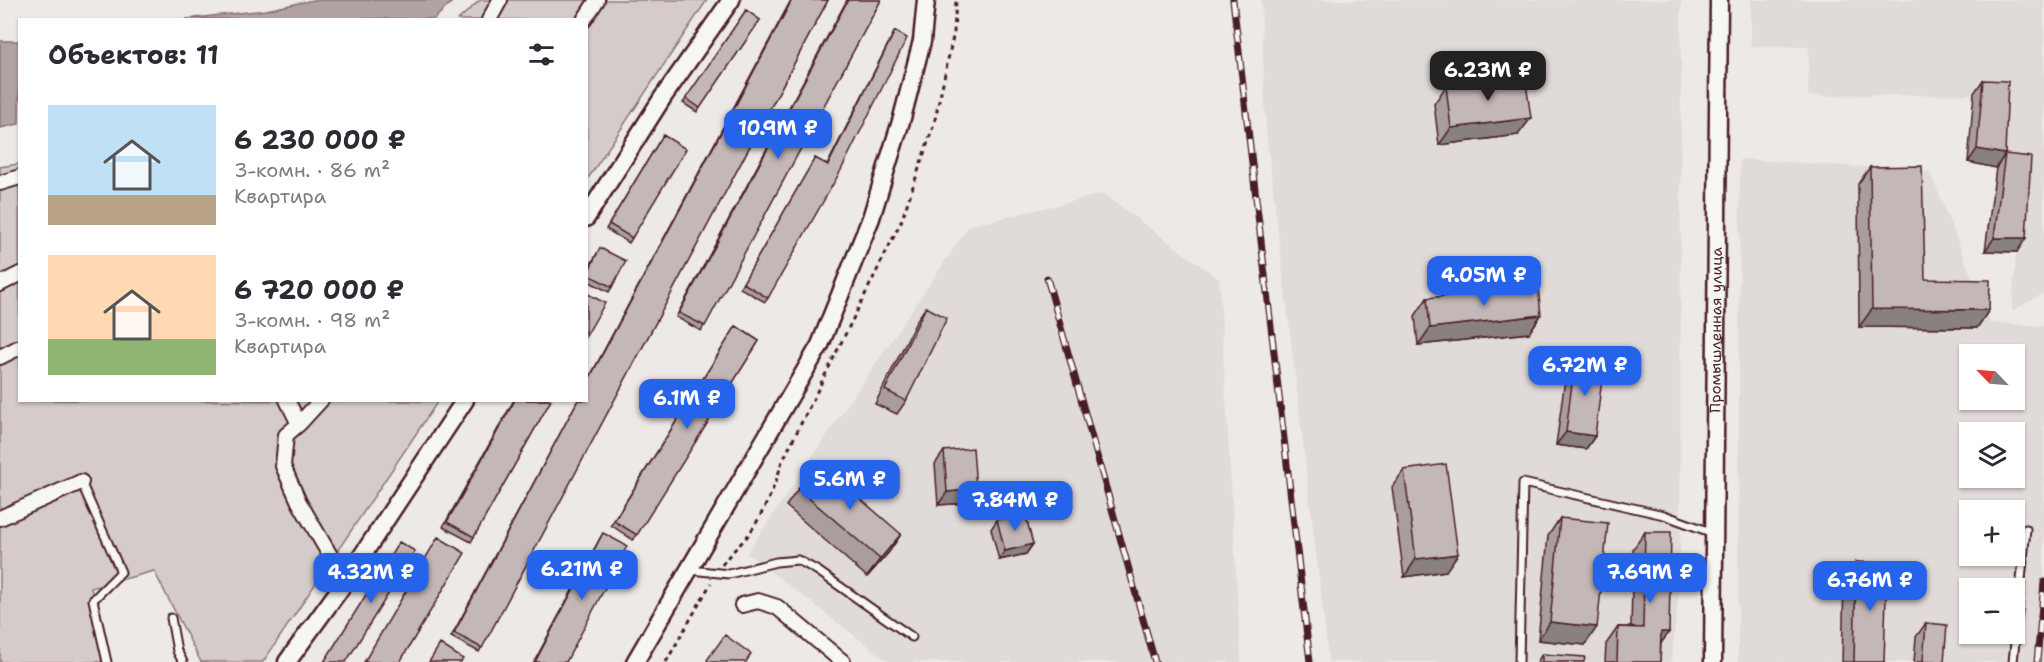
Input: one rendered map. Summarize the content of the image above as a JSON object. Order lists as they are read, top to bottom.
{
  "streets": {
    "street": ["Промышленная улица"]
  },
  "north": "top left",
  "page": {
    "heading": "Объектов: 11",
    "price": [
      "6.23M ₽",
      "10.9M ₽",
      "4.05M ₽",
      "6.72M ₽",
      "6.1M ₽",
      "5.6M ₽",
      "7.84M ₽",
      "6.21M ₽",
      "4.32M ₽",
      "7.69M ₽",
      "6.76M ₽"
    ],
    "list": [
      {
        "name": "6 230 000 ₽",
        "note": "3-комн. · 86 m² · Квартира"
      },
      {
        "name": "6 720 000 ₽",
        "note": "3-комн. · 98 m² · Квартира"
      }
    ],
    "map_buttons": ["+", "−"]
  }
}
